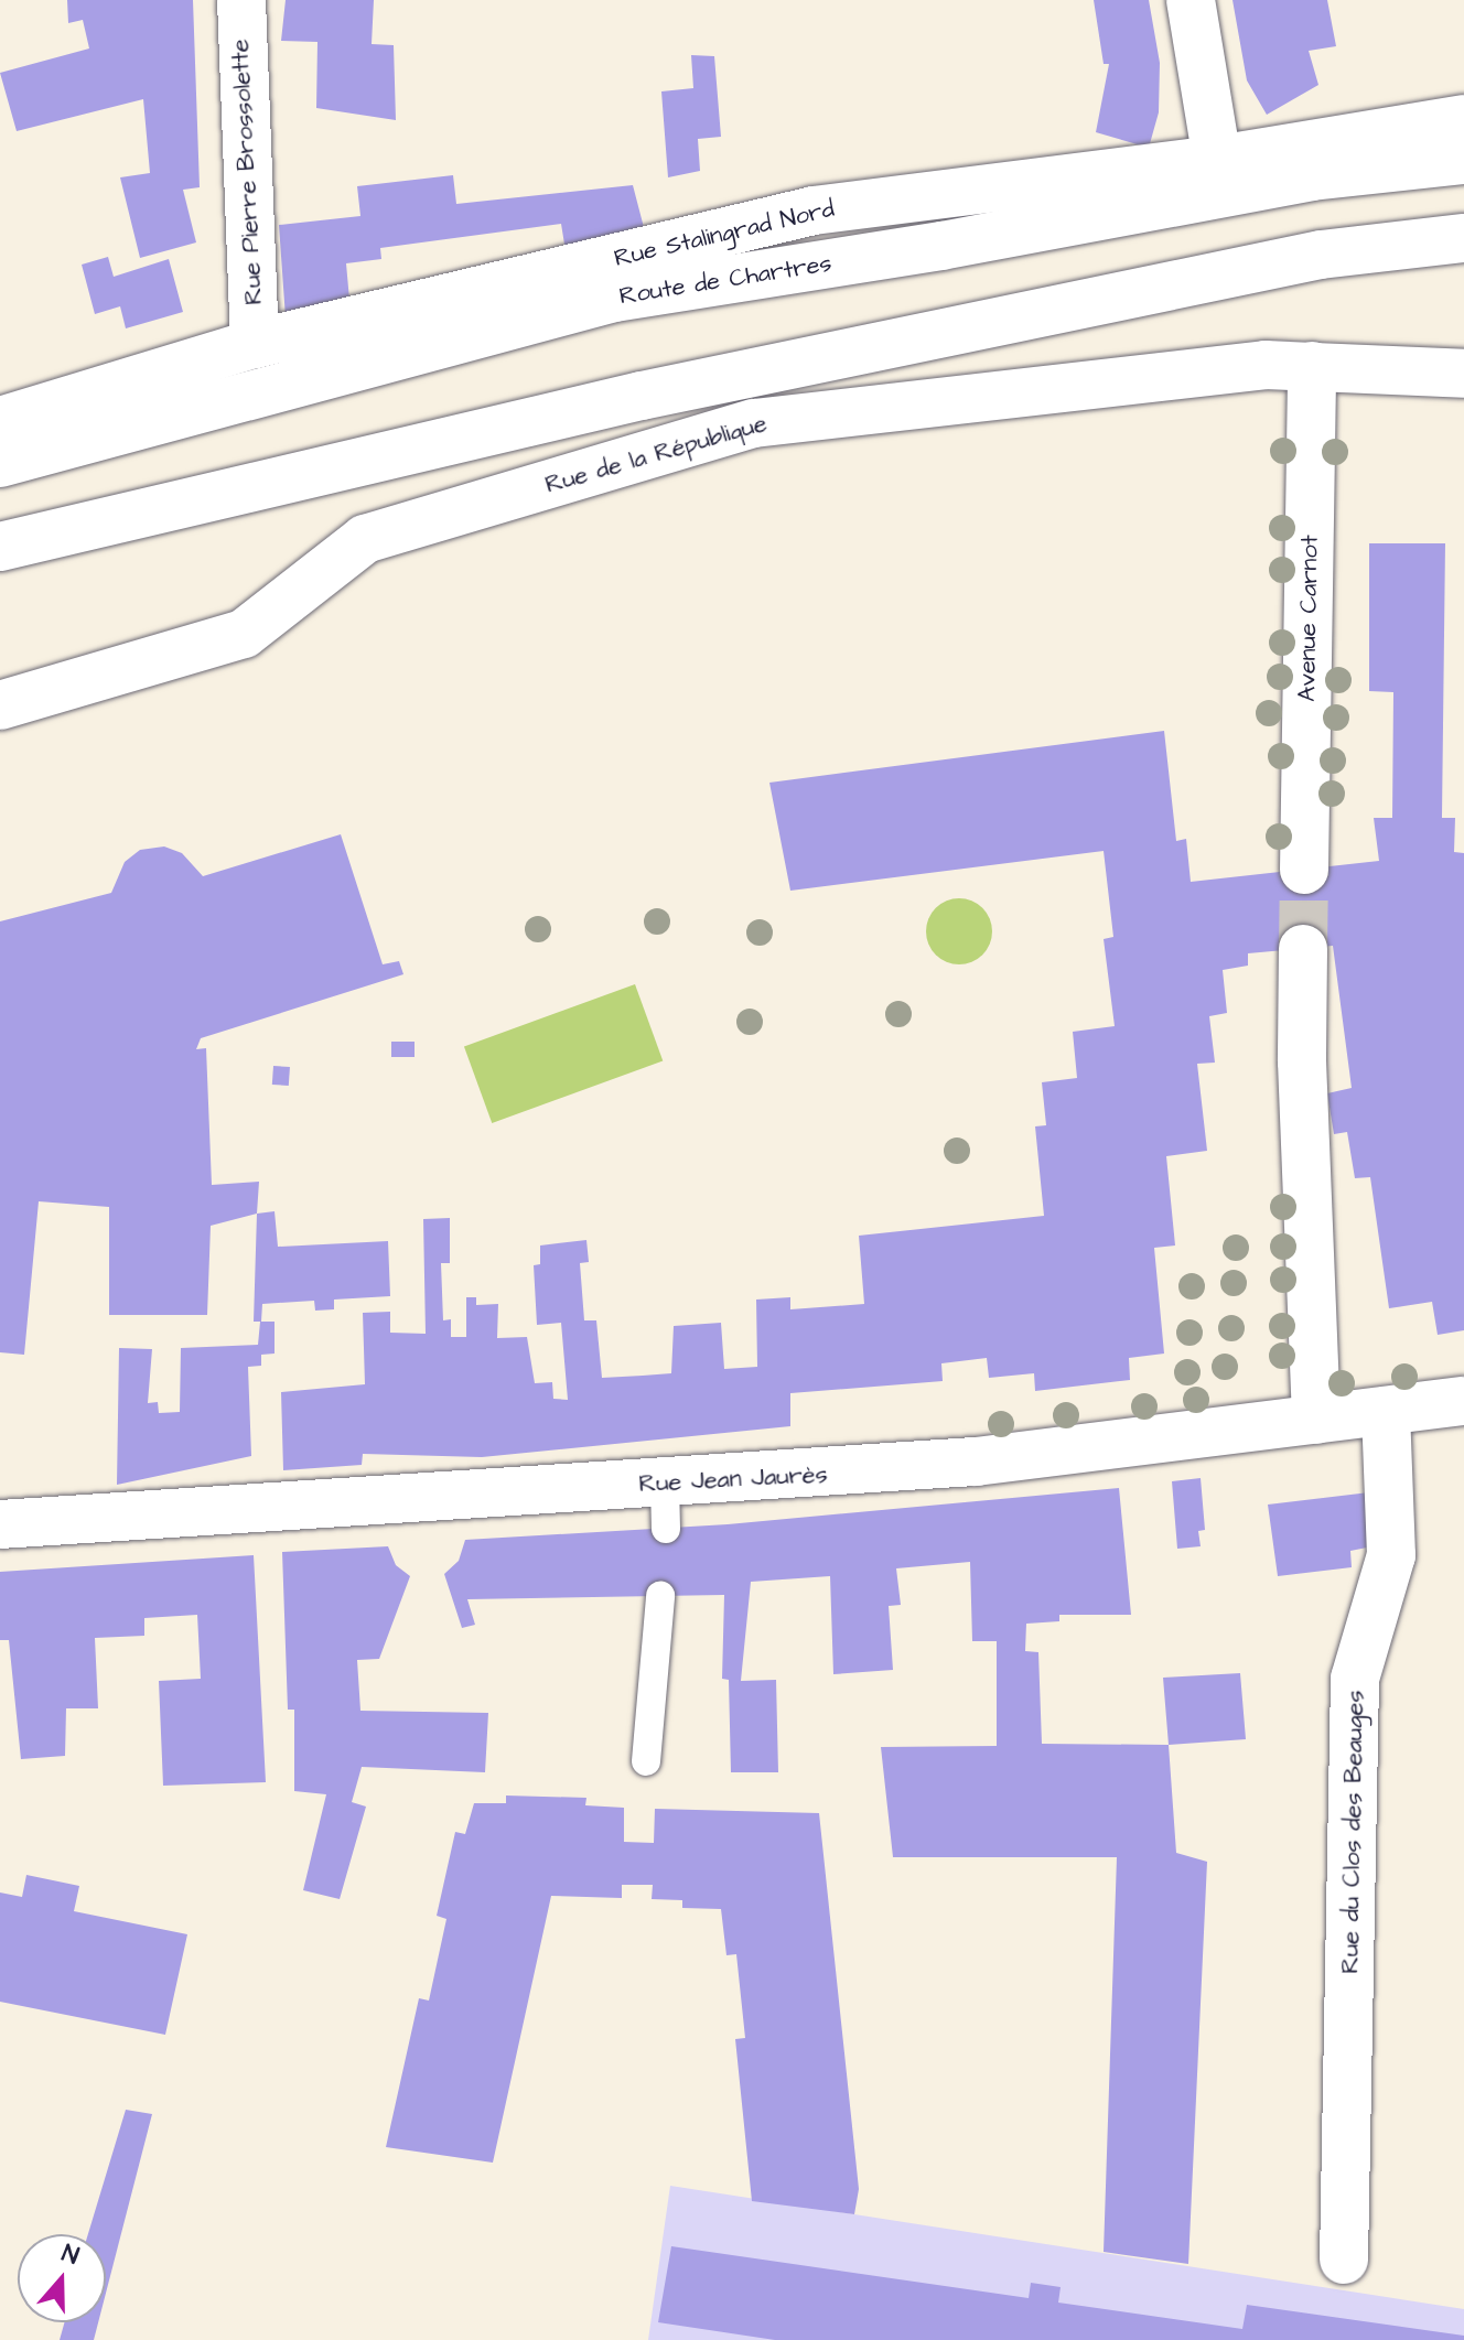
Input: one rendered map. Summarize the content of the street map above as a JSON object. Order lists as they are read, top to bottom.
{
  "streets": {
    "street": [
      "Rue Pierre Brossolette",
      "Rue Stalingrad Nord",
      "Route de Chartres",
      "Rue de la République",
      "Avenue Carnot",
      "Rue Jean Jaurès",
      "Rue du Clos des Beauges"
    ]
  },
  "crossings": [
    ["Rue Pierre Brossolette", "Rue Stalingrad Nord"],
    ["Rue de la République", "Avenue Carnot"],
    ["Rue Jean Jaurès", "Rue du Clos des Beauges"]
  ],
  "north": "top"
}
